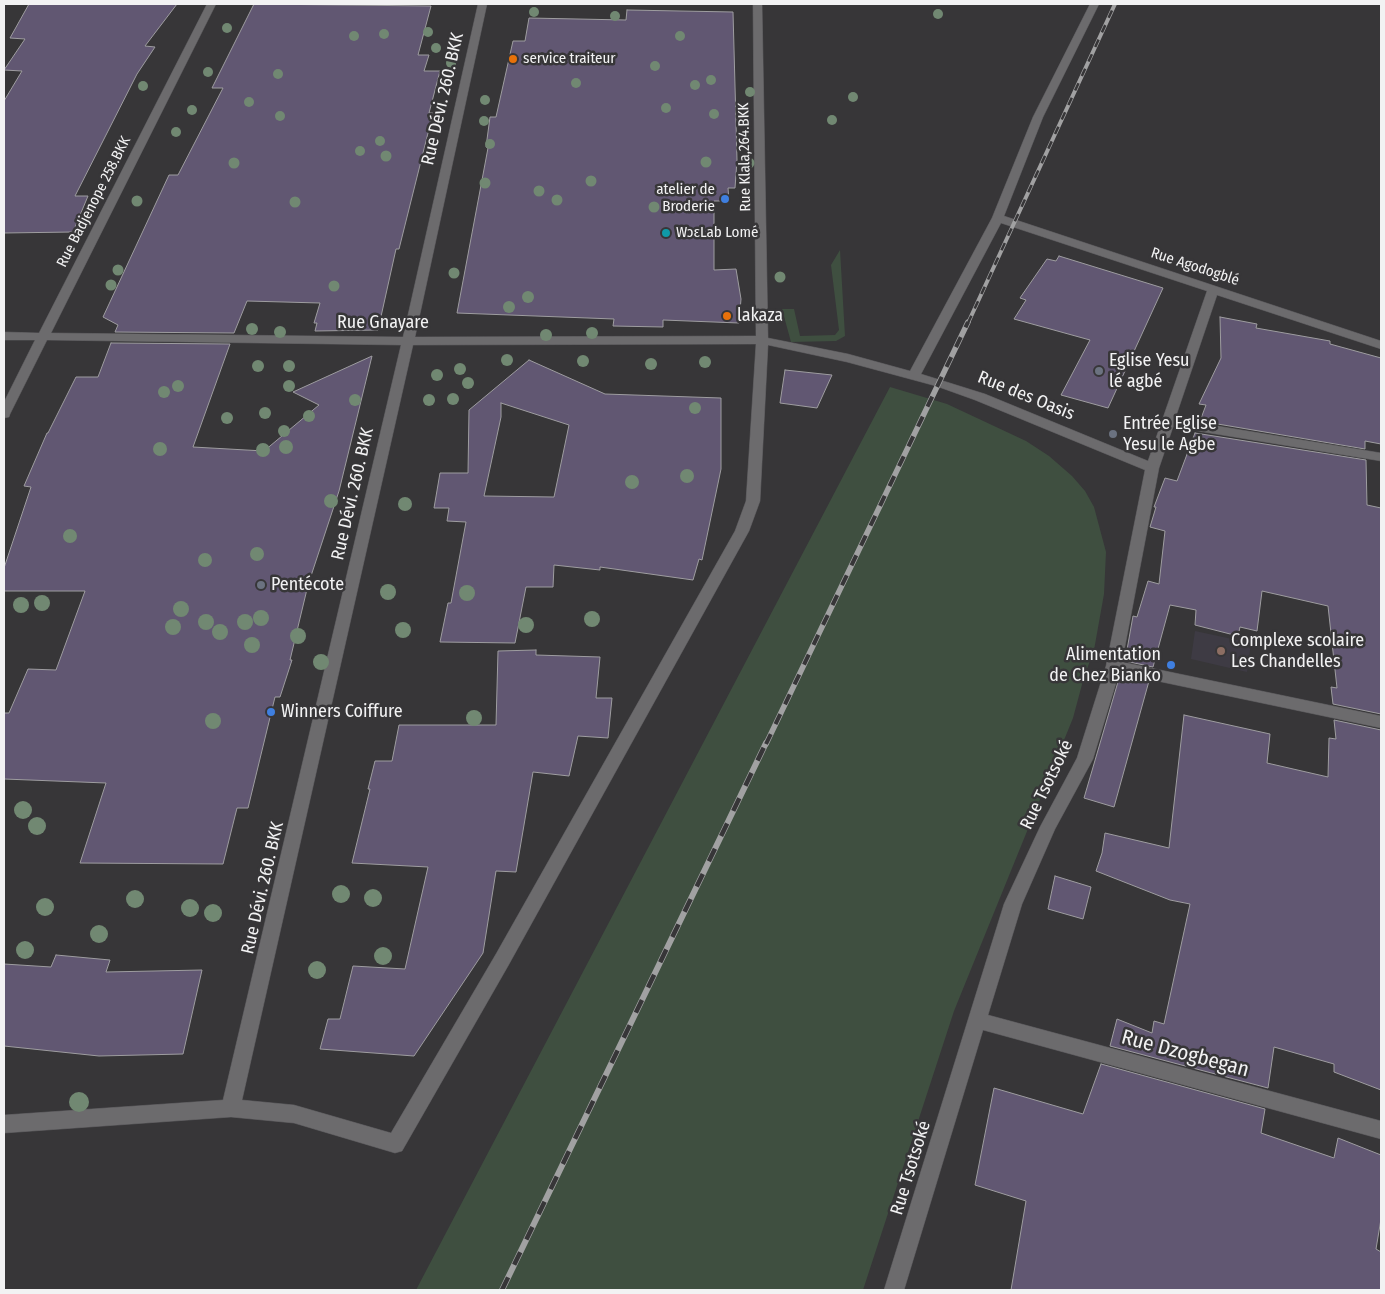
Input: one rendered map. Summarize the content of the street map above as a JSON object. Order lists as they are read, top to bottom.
{
  "streets": {
    "street": [
      "Rue Dévi. 260. BKK",
      "Rue Klala,264.BKK",
      "Rue Badjenope 258.BKK",
      "Rue Agodogblé",
      "Rue Gnayare",
      "Rue des Oasis",
      "Rue Tsotsoké",
      "Rue Dzogbegan"
    ]
  },
  "crossings": [
    ["Rue Dévi. 260. BKK", "Rue Klala,264.BKK"],
    ["Rue Dévi. 260. BKK", "Rue Gnayare"],
    ["Rue Klala,264.BKK", "Rue Gnayare"],
    ["Rue Badjenope 258.BKK", "Rue Gnayare"],
    ["Rue Agodogblé", "Rue Tsotsoké"],
    ["Rue Gnayare", "Rue des Oasis"],
    ["Rue des Oasis", "Rue Tsotsoké"],
    ["Rue Tsotsoké", "Rue Dzogbegan"]
  ],
  "places": [
    "service traiteur",
    "atelier de Broderie",
    "WɔɛLab Lomé",
    "lakaza",
    "Eglise Yesu lé agbé",
    "Entrée Eglise Yesu le Agbe",
    "Pentécote",
    "Complexe scolaire Les Chandelles",
    "Alimentation de Chez Bianko",
    "Winners Coiffure"
  ]
}
